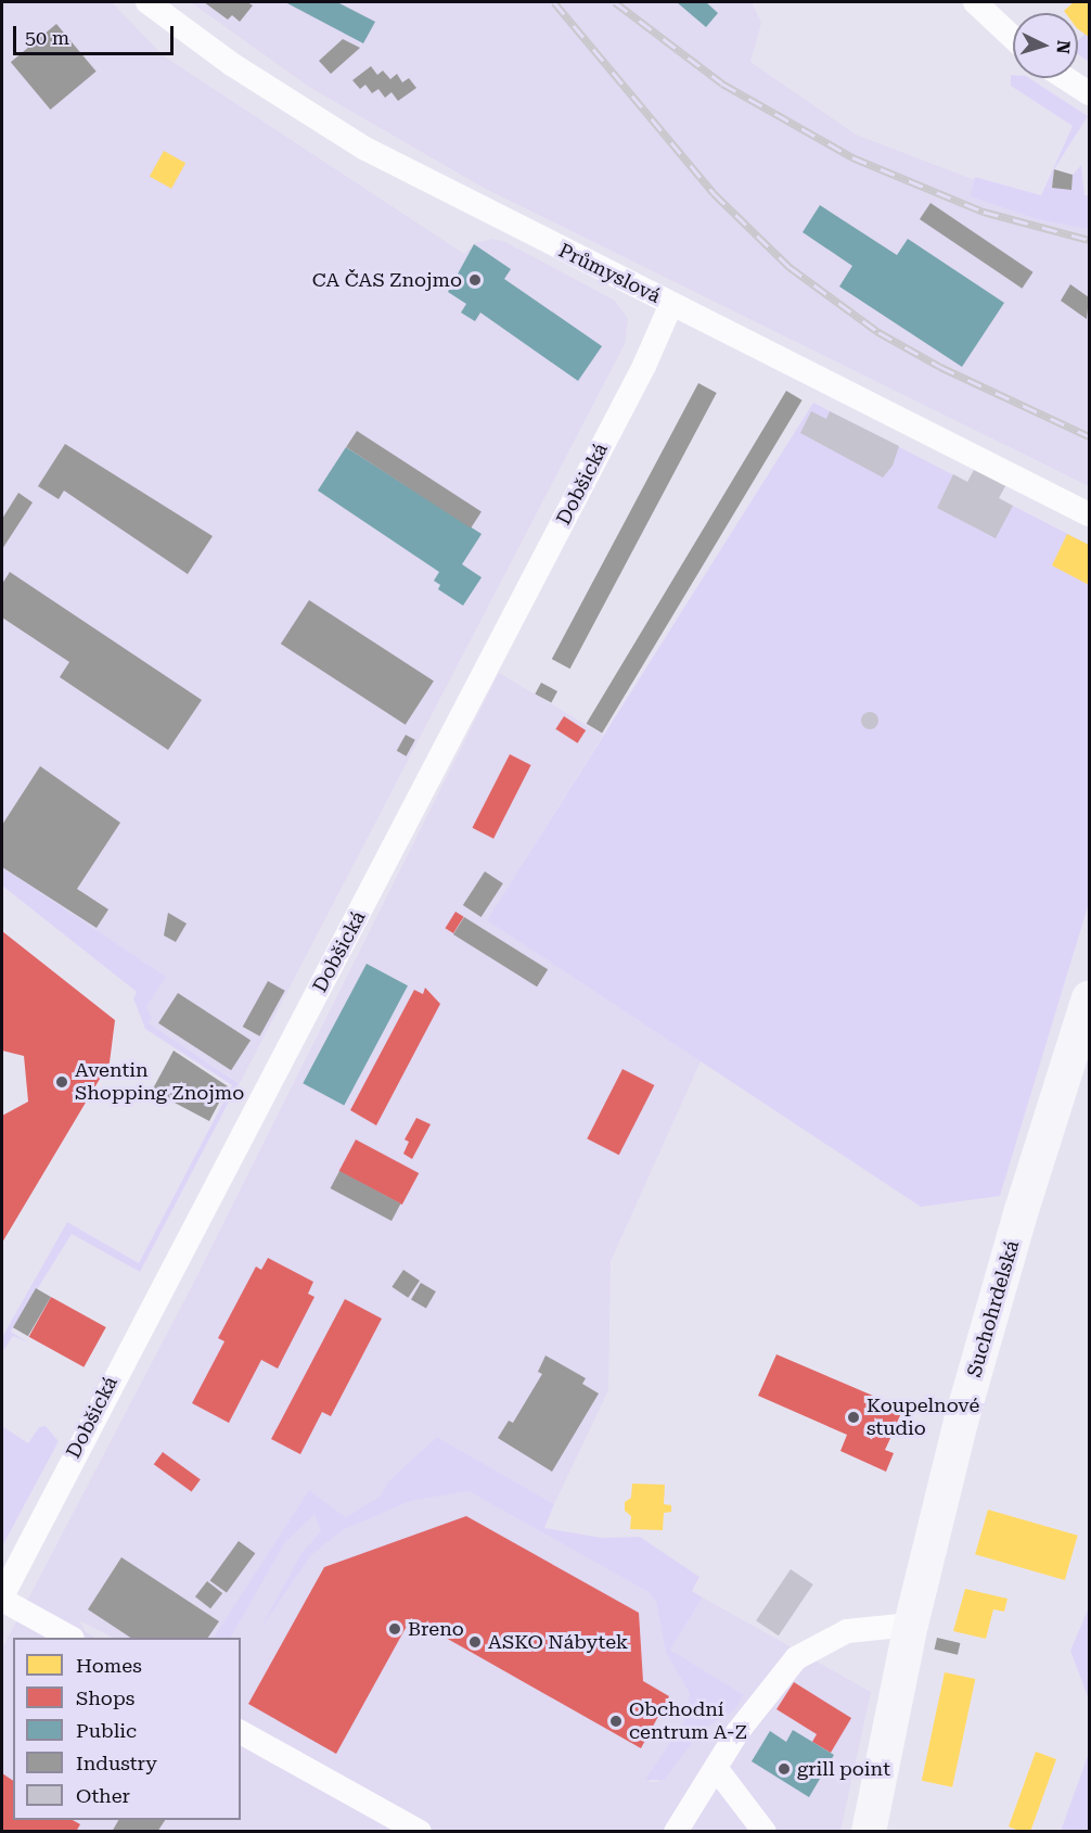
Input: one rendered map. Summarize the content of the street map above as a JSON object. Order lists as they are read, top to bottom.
{
  "streets": {
    "main road": ["Suchohrdelská"],
    "street": ["Průmyslová", "Dobšická"]
  },
  "crossings": [
    ["Průmyslová", "Dobšická"]
  ],
  "places": [
    "CA ČAS Znojmo",
    "Aventin Shopping Znojmo",
    "Koupelnové studio",
    "Breno",
    "ASKO Nábytek",
    "Obchodní centrum A-Z",
    "grill point"
  ],
  "legend": [
    "Homes",
    "Shops",
    "Public",
    "Industry",
    "Other"
  ],
  "scale_bar": "50 m",
  "north": "right"
}
